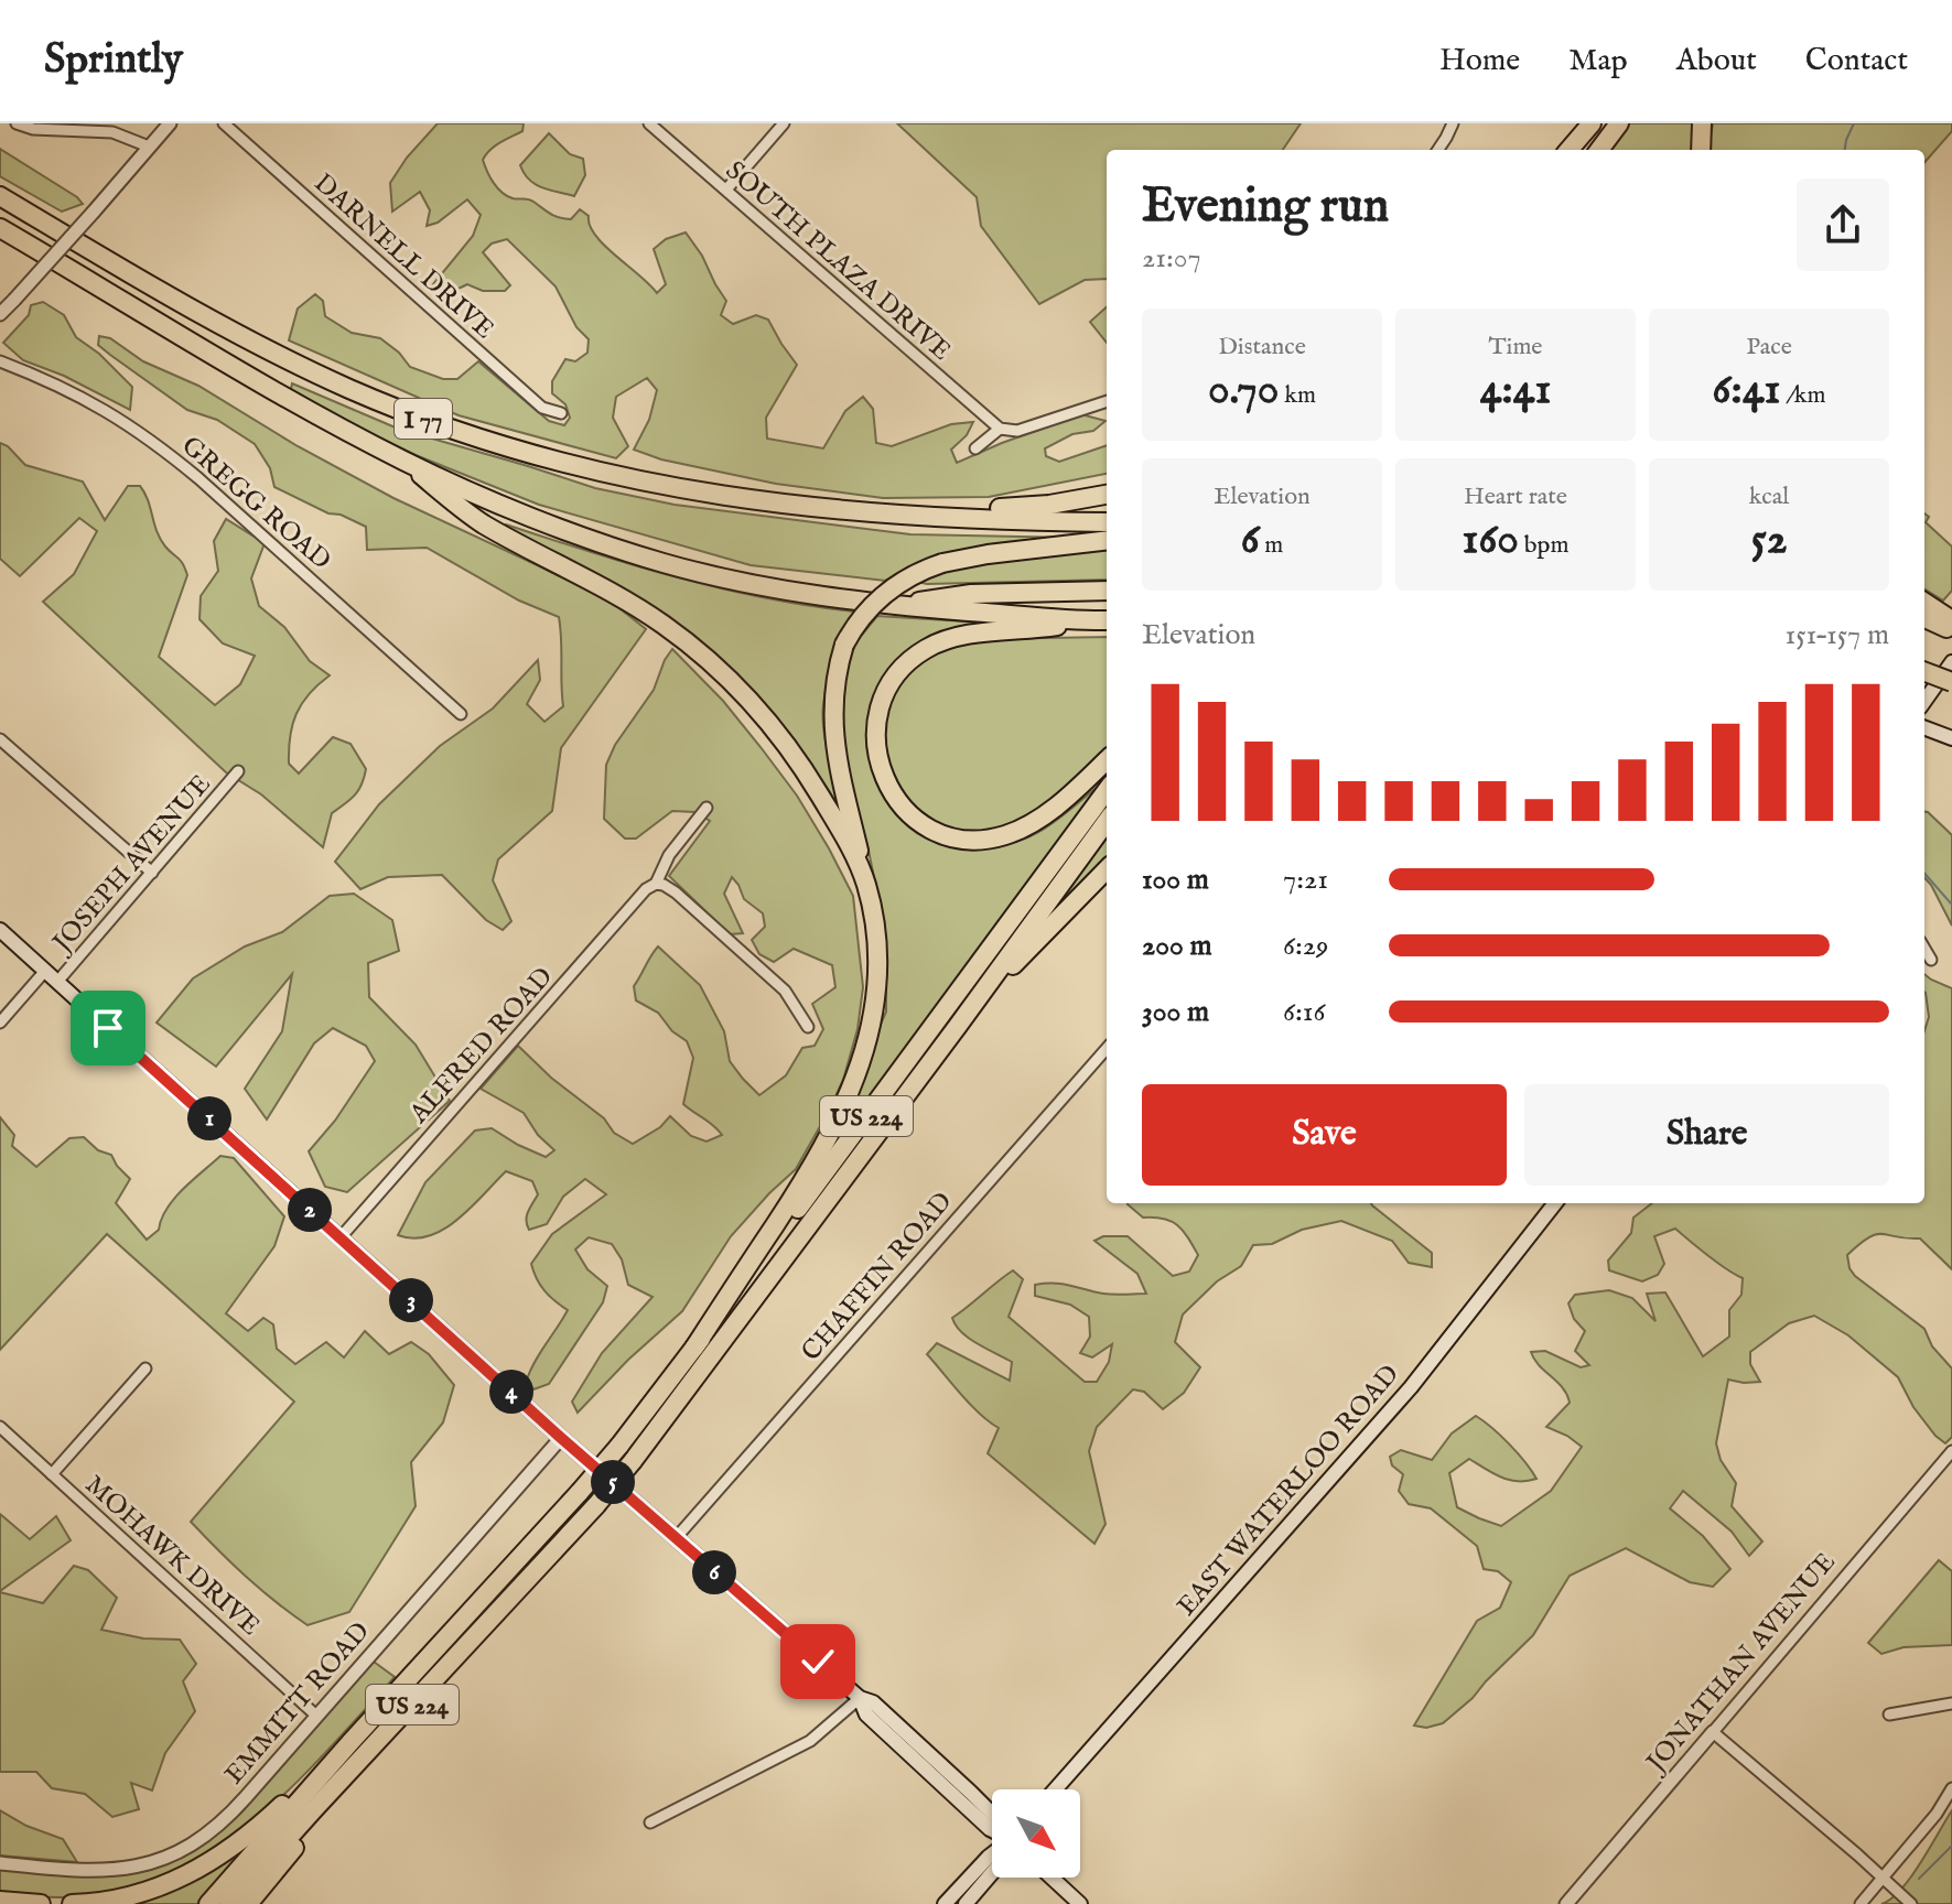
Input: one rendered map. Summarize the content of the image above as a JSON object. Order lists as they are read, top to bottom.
{
  "streets": {
    "highway": ["I 77", "US 224"],
    "main road": ["EAST WATERLOO ROAD"],
    "street": [
      "DARNELL DRIVE",
      "SOUTH PLAZA DRIVE",
      "GREGG ROAD",
      "JOSEPH AVENUE",
      "ALFRED ROAD",
      "CHAFFIN ROAD",
      "MOHAWK DRIVE",
      "JONATHAN AVENUE",
      "EMMITT ROAD"
    ]
  },
  "crossings": [
    ["MOHAWK DRIVE", "EMMITT ROAD"]
  ],
  "north": "bottom right",
  "page": {
    "header": "Sprintly",
    "nav": [
      "Home",
      "Map",
      "About",
      "Contact"
    ],
    "heading": ["Evening run", "21:07"],
    "stats": [
      ["Distance", "0.70 km"],
      ["Time", "4:41"],
      ["Pace", "6:41 /km"],
      ["Elevation", "6 m"],
      ["Heart rate", "160 bpm"],
      ["kcal", "52"]
    ],
    "chart": ["Elevation", "151–157 m"],
    "list": [
      {
        "name": "100 m",
        "note": "7:21"
      },
      {
        "name": "200 m",
        "note": "6:29"
      },
      {
        "name": "300 m",
        "note": "6:16"
      }
    ],
    "buttons": ["Save", "Share"],
    "pins": [
      "1",
      "2",
      "3",
      "4",
      "5",
      "6"
    ]
  }
}
